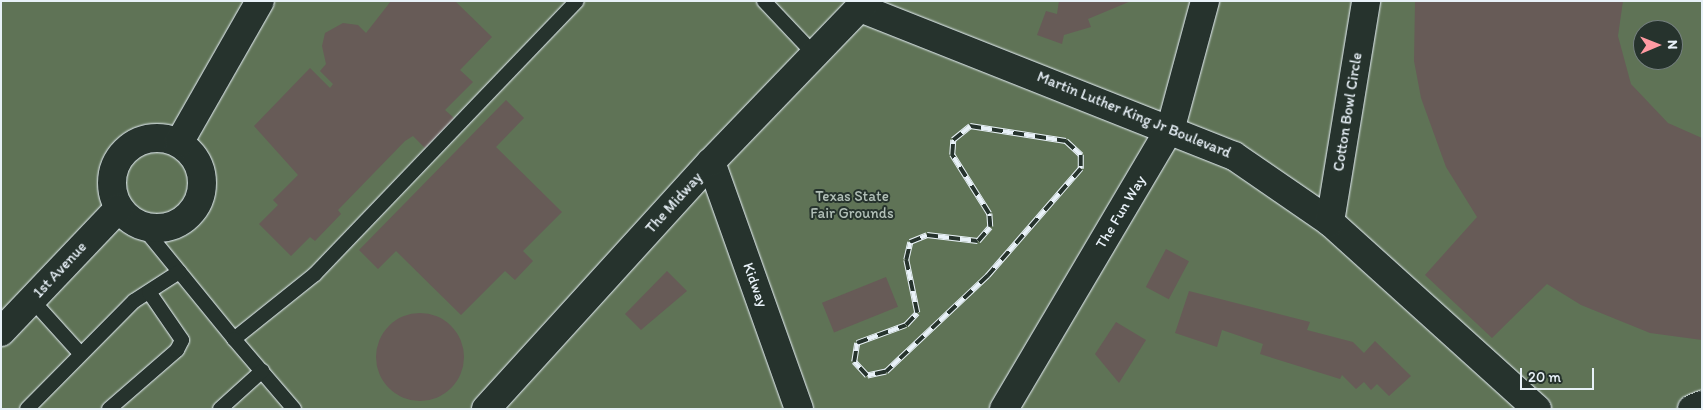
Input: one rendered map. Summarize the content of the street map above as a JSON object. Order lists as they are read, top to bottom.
{
  "streets": {
    "street": [
      "Cotton Bowl Circle",
      "Martin Luther King Jr Boulevard",
      "The Midway",
      "The Fun Way",
      "1st Avenue",
      "Kidway"
    ]
  },
  "crossings": [
    ["Cotton Bowl Circle", "Martin Luther King Jr Boulevard"],
    ["Martin Luther King Jr Boulevard", "The Midway"],
    ["Martin Luther King Jr Boulevard", "The Fun Way"],
    ["The Midway", "Kidway"]
  ],
  "parks": ["Texas State Fair Grounds"],
  "scale_bar": "20 m",
  "north": "right"
}
